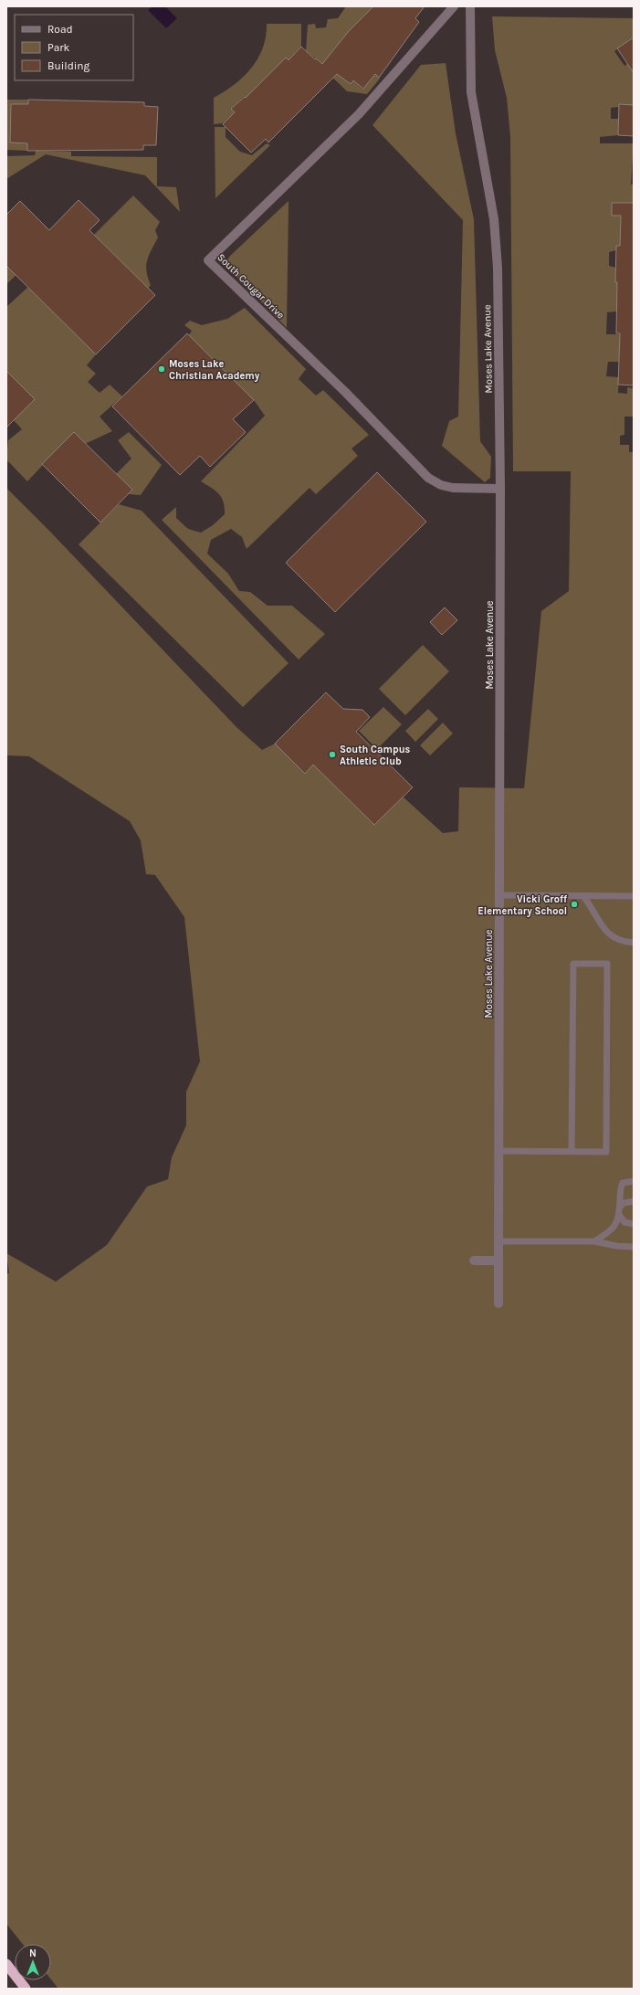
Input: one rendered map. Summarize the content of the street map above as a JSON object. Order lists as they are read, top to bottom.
{
  "streets": {
    "street": ["South Cougar Drive", "Moses Lake Avenue"]
  },
  "crossings": [
    ["South Cougar Drive", "Moses Lake Avenue"]
  ],
  "places": ["Moses Lake Christian Academy", "South Campus Athletic Club", "Vicki Groff Elementary School"],
  "legend": ["Road", "Park", "Building"],
  "north": "top"
}
